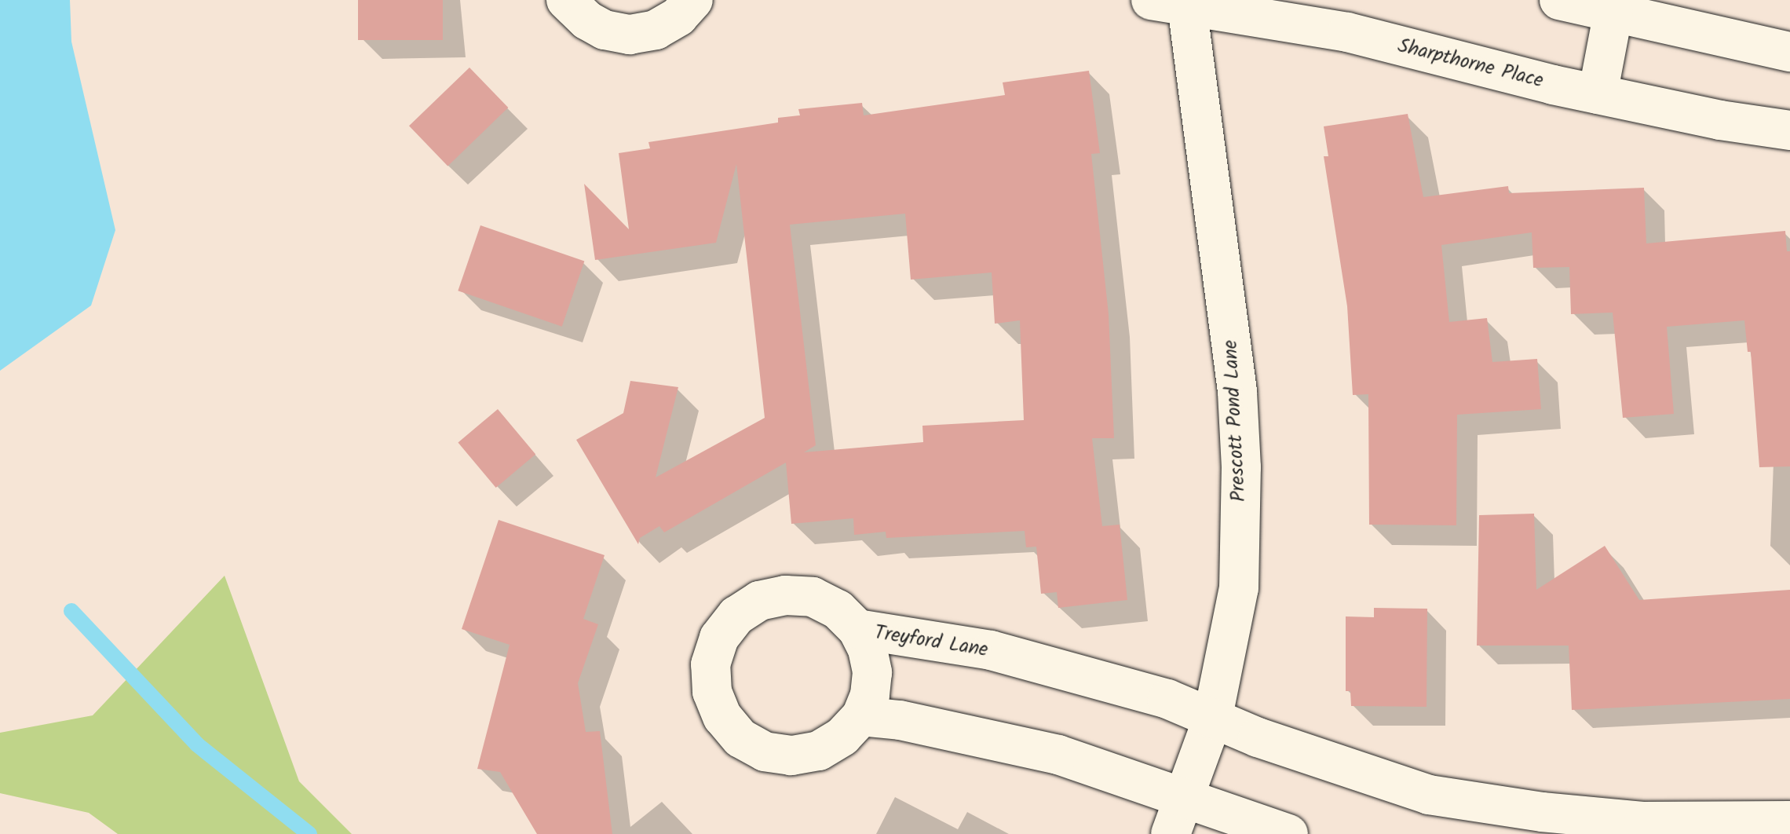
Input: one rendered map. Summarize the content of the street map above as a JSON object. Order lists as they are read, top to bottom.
{
  "streets": {
    "street": ["Sharpthorne Place", "Prescott Pond Lane", "Treyford Lane"]
  },
  "crossings": [
    ["Sharpthorne Place", "Prescott Pond Lane"],
    ["Prescott Pond Lane", "Treyford Lane"]
  ]
}
